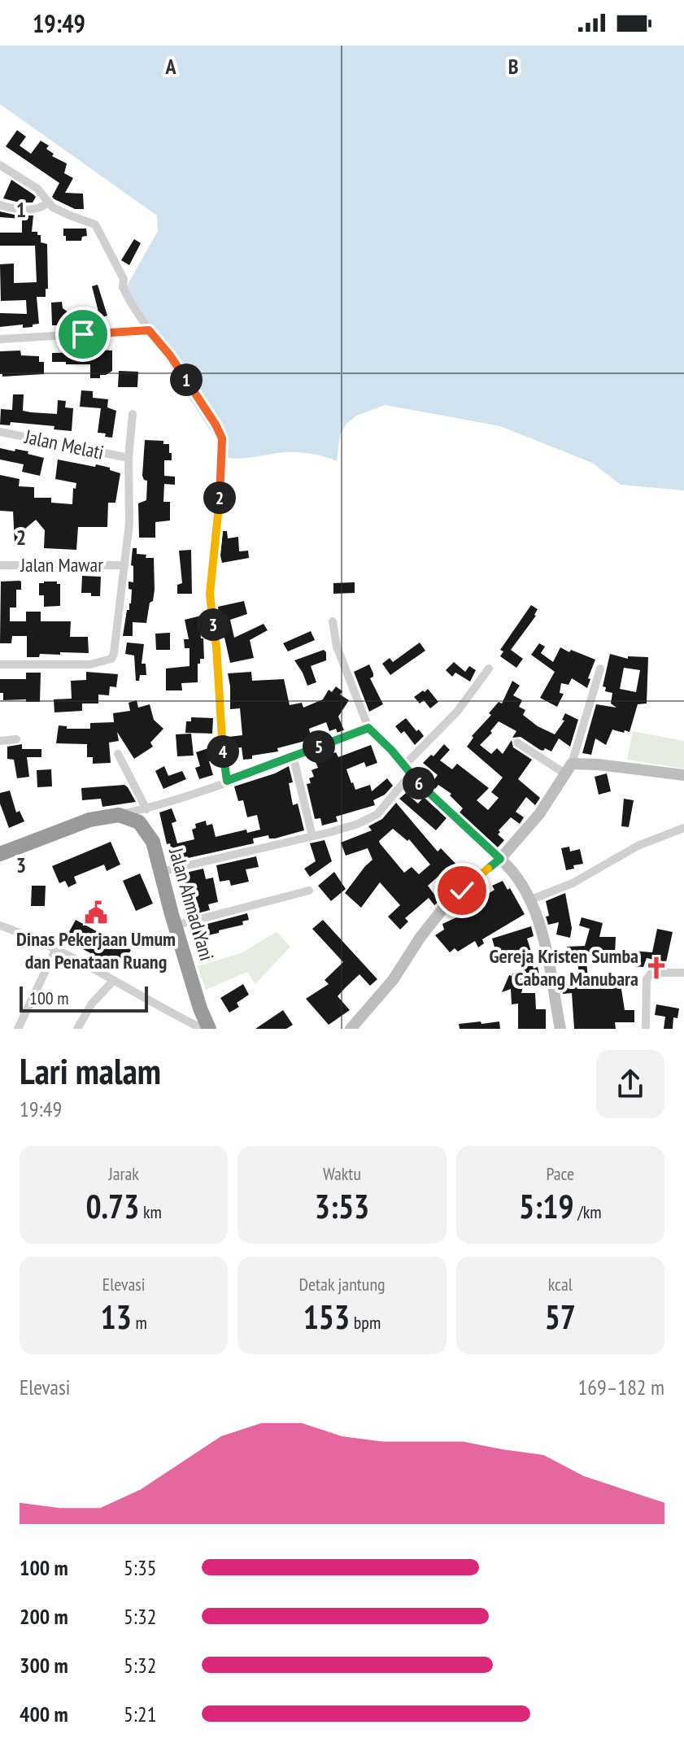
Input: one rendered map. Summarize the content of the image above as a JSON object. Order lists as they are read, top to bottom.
{
  "streets": {
    "highway": ["Jalan Ahmad Yani"],
    "street": ["Jalan Melati", "Jalan Mawar"]
  },
  "places": {
    "public building": ["Dinas Pekerjaan Umum dan Penataan Ruang"],
    "church": ["Gereja Kristen Sumba Cabang Manubara"]
  },
  "scale_bar": "100 m",
  "page": {
    "status": "19:49",
    "pins": [
      "1",
      "2",
      "3",
      "5",
      "4",
      "6"
    ],
    "scale": "100 m",
    "heading": ["Lari malam", "19:49"],
    "stats": [
      ["Jarak", "0.73 km"],
      ["Waktu", "3:53"],
      ["Pace", "5:19 /km"],
      ["Elevasi", "13 m"],
      ["Detak jantung", "153 bpm"],
      ["kcal", "57"]
    ],
    "chart": ["Elevasi", "169–182 m"],
    "list": [
      {
        "name": "100 m",
        "note": "5:35"
      },
      {
        "name": "200 m",
        "note": "5:32"
      },
      {
        "name": "300 m",
        "note": "5:32"
      },
      {
        "name": "400 m",
        "note": "5:21"
      }
    ]
  },
  "grid": {
    "columns": ["A", "B"],
    "rows": ["1", "2", "3"]
  }
}
